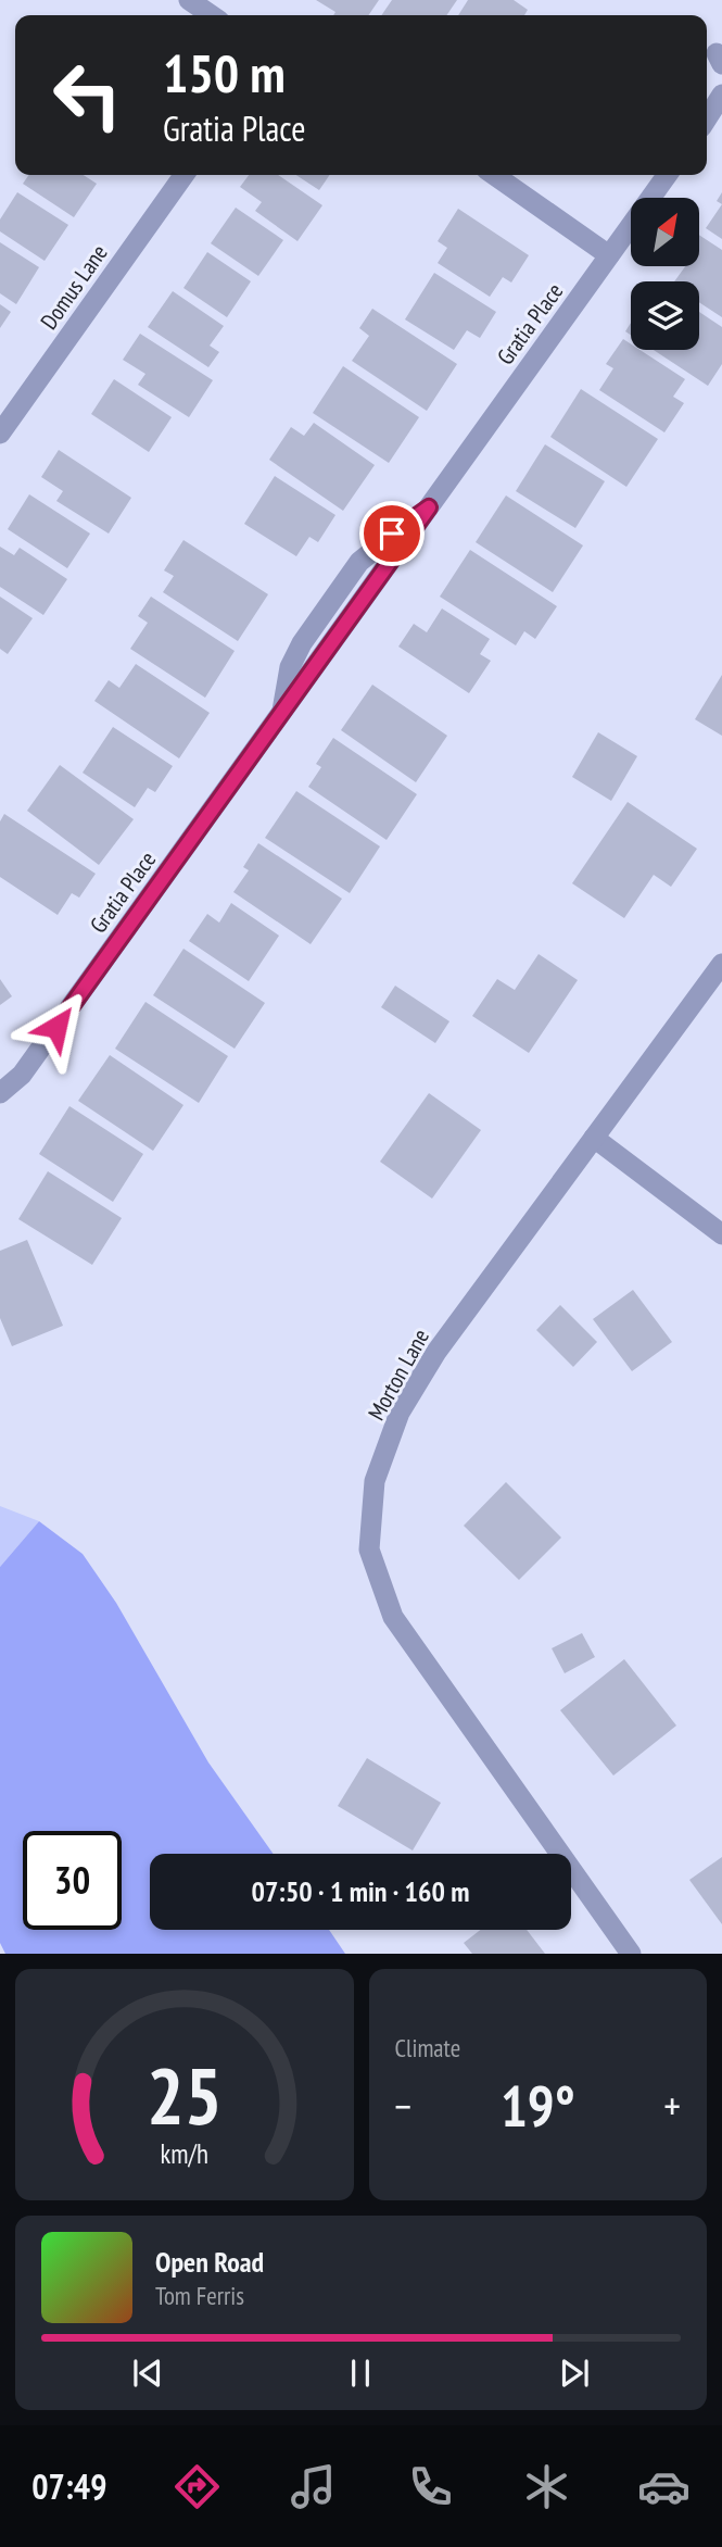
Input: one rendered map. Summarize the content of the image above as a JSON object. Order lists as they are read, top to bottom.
{
  "streets": {
    "street": ["Domus Lane", "Gratia Place", "Morton Lane"]
  },
  "north": "top right",
  "page": {
    "turn": ["150 m", "Gratia Place"],
    "limit": "30",
    "trip": "07:50 · 1 min · 160 m",
    "tile": "Climate",
    "heat": ["−", "19°", "+"],
    "song": ["Open Road", "Tom Ferris"],
    "tabs": "07:49",
    "gauge": ["25", "km/h"]
  }
}
